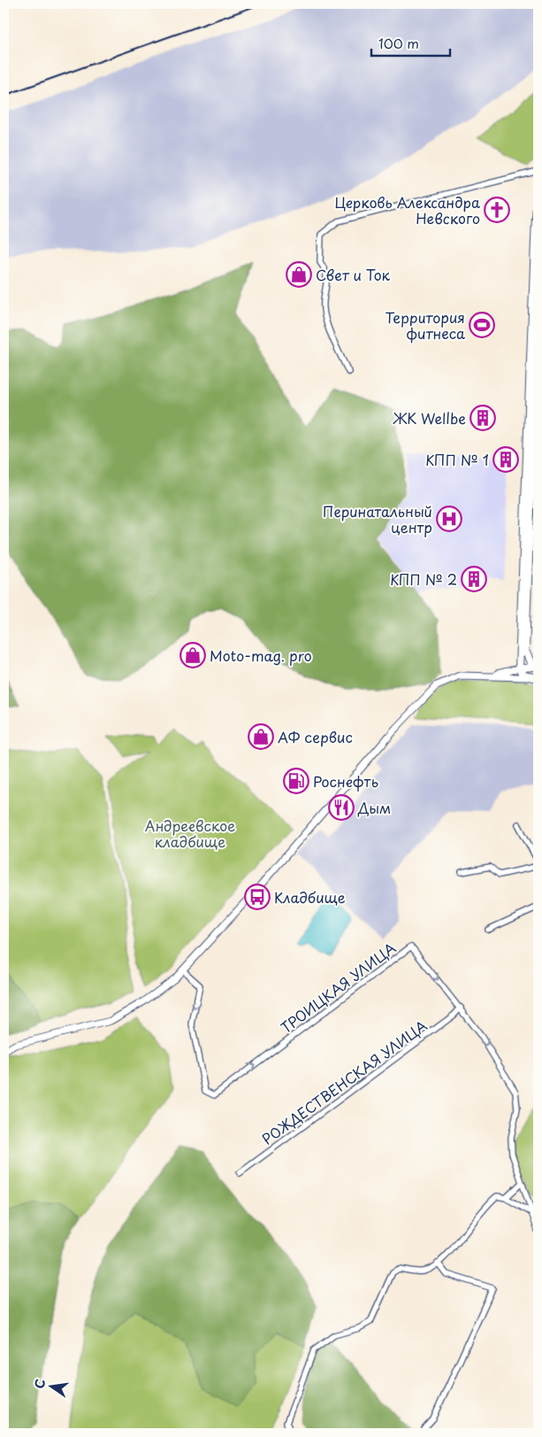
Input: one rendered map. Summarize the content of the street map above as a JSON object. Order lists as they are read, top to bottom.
{
  "streets": {
    "street": ["ТРОИЦКАЯ УЛИЦА", "РОЖДЕСТВЕНСКАЯ УЛИЦА"]
  },
  "crossings": [
    ["ТРОИЦКАЯ УЛИЦА", "РОЖДЕСТВЕНСКАЯ УЛИЦА"]
  ],
  "parks": ["Андреевское кладбище"],
  "places": {
    "church": ["Церковь Александра Невского"],
    "shop": ["Свет и Ток", "Moto-mag. pro", "АФ сервис"],
    "sports": ["Территория фитнеса"],
    "building": ["ЖК Wellbe", "КПП № 1", "КПП № 2"],
    "hospital": ["Перинатальный центр"],
    "fuel station": ["Роснефть"],
    "restaurant": ["Дым"],
    "bus stop": ["Кладбище"]
  },
  "scale_bar": "100 m",
  "north": "left"
}
